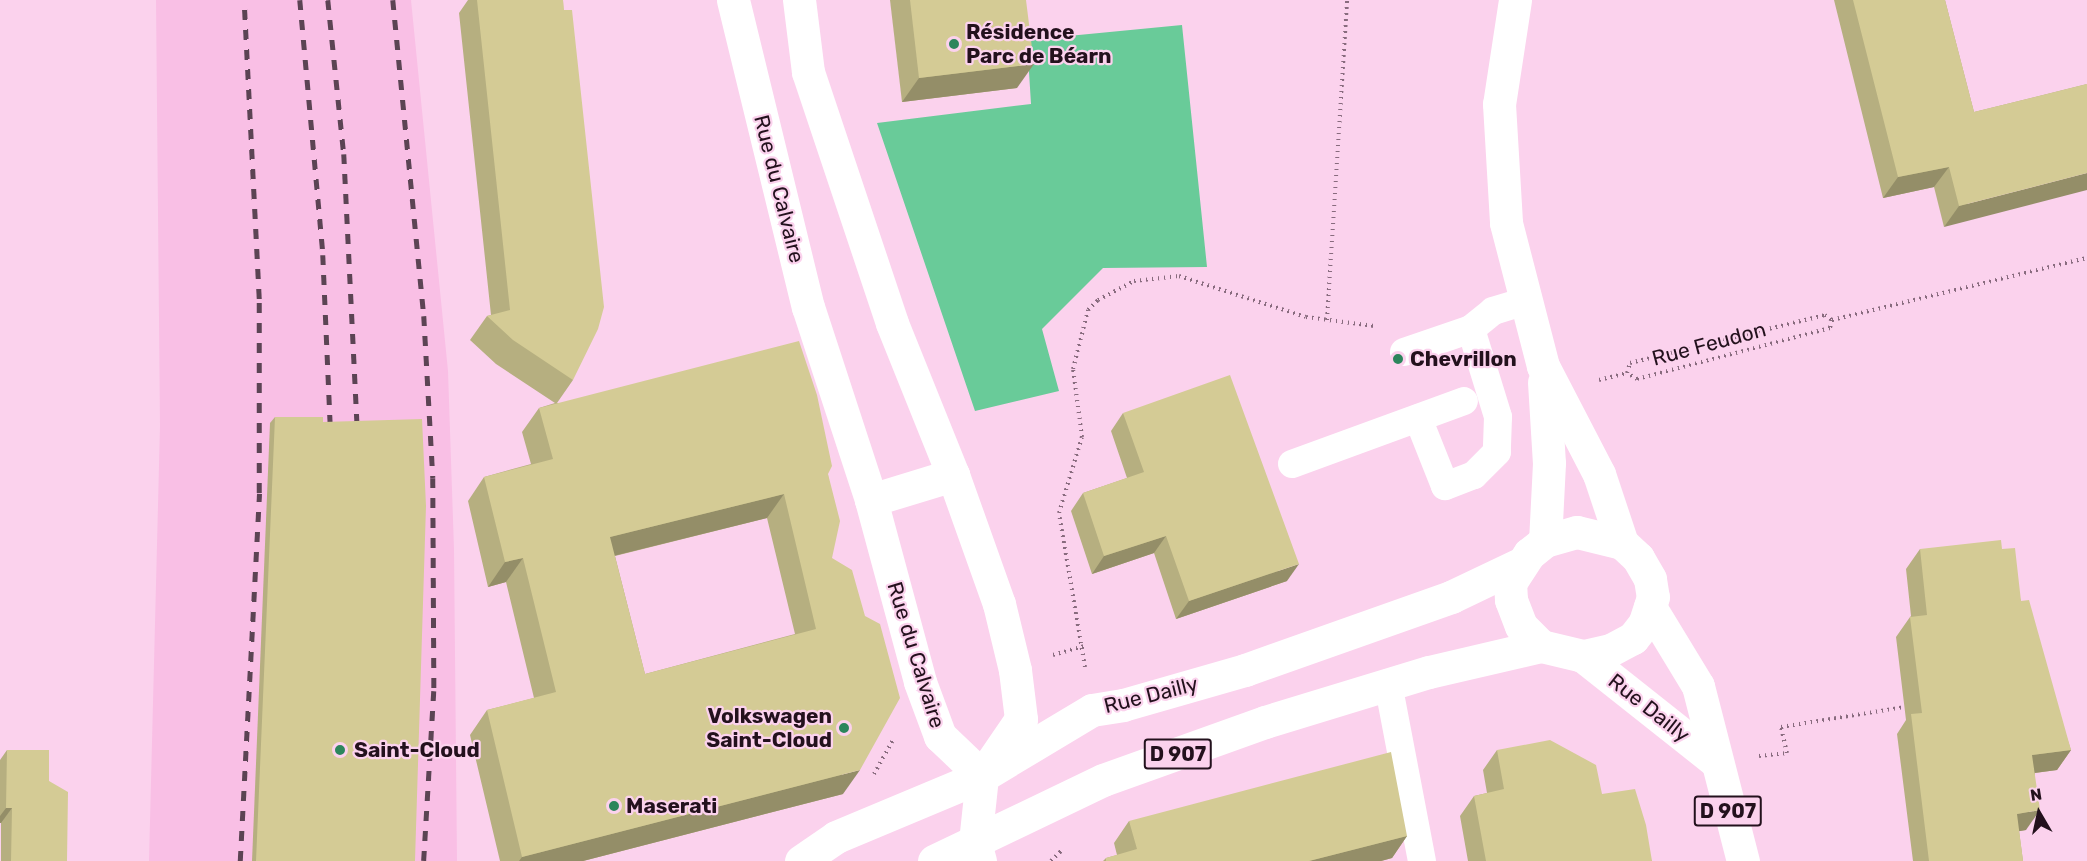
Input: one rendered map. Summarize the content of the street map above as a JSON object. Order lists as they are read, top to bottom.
{
  "streets": {
    "main road": ["Rue du Calvaire", "Rue Dailly", "D 907"],
    "path": ["Rue Feudon"]
  },
  "crossings": [
    ["Rue du Calvaire", "Rue Dailly"]
  ],
  "places": [
    "Résidence Parc de Béarn",
    "Chevrillon",
    "Volkswagen Saint-Cloud",
    "Saint-Cloud",
    "Maserati"
  ],
  "north": "top"
}
